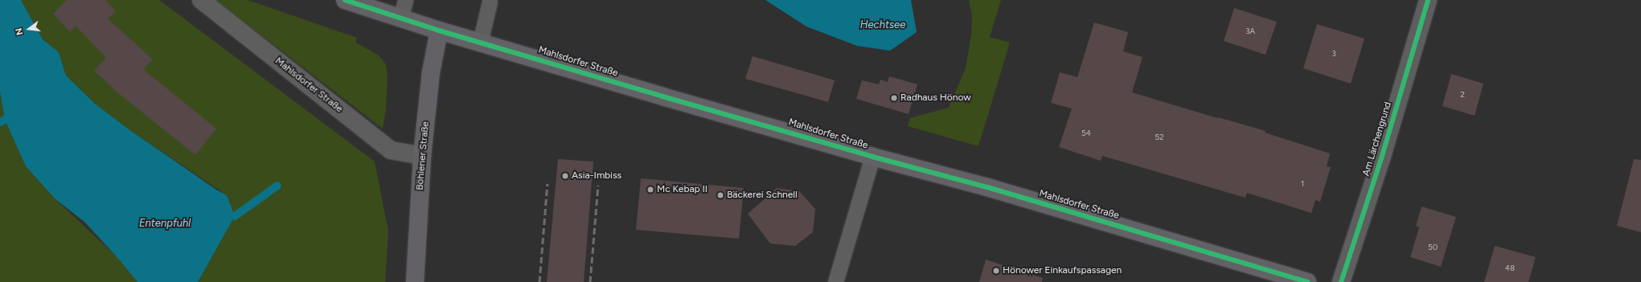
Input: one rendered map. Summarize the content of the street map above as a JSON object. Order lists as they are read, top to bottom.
{
  "streets": {
    "main road": ["Mahlsdorfer Straße", "Böhlener Straße"],
    "street": ["Am Lärchengrund"]
  },
  "crossings": [
    ["Mahlsdorfer Straße", "Böhlener Straße"]
  ],
  "water": ["Hechtsee", "Entenpfuhl"],
  "places": [
    "Radhaus Hönow",
    "Asia-Imbiss",
    "Mc Kebap II",
    "Bäckerei Schnell",
    "Hönower Einkaufspassagen"
  ],
  "house_numbers": [
    "3A",
    "3",
    "2",
    "54",
    "52",
    "1",
    "50",
    "48"
  ],
  "north": "left"
}
